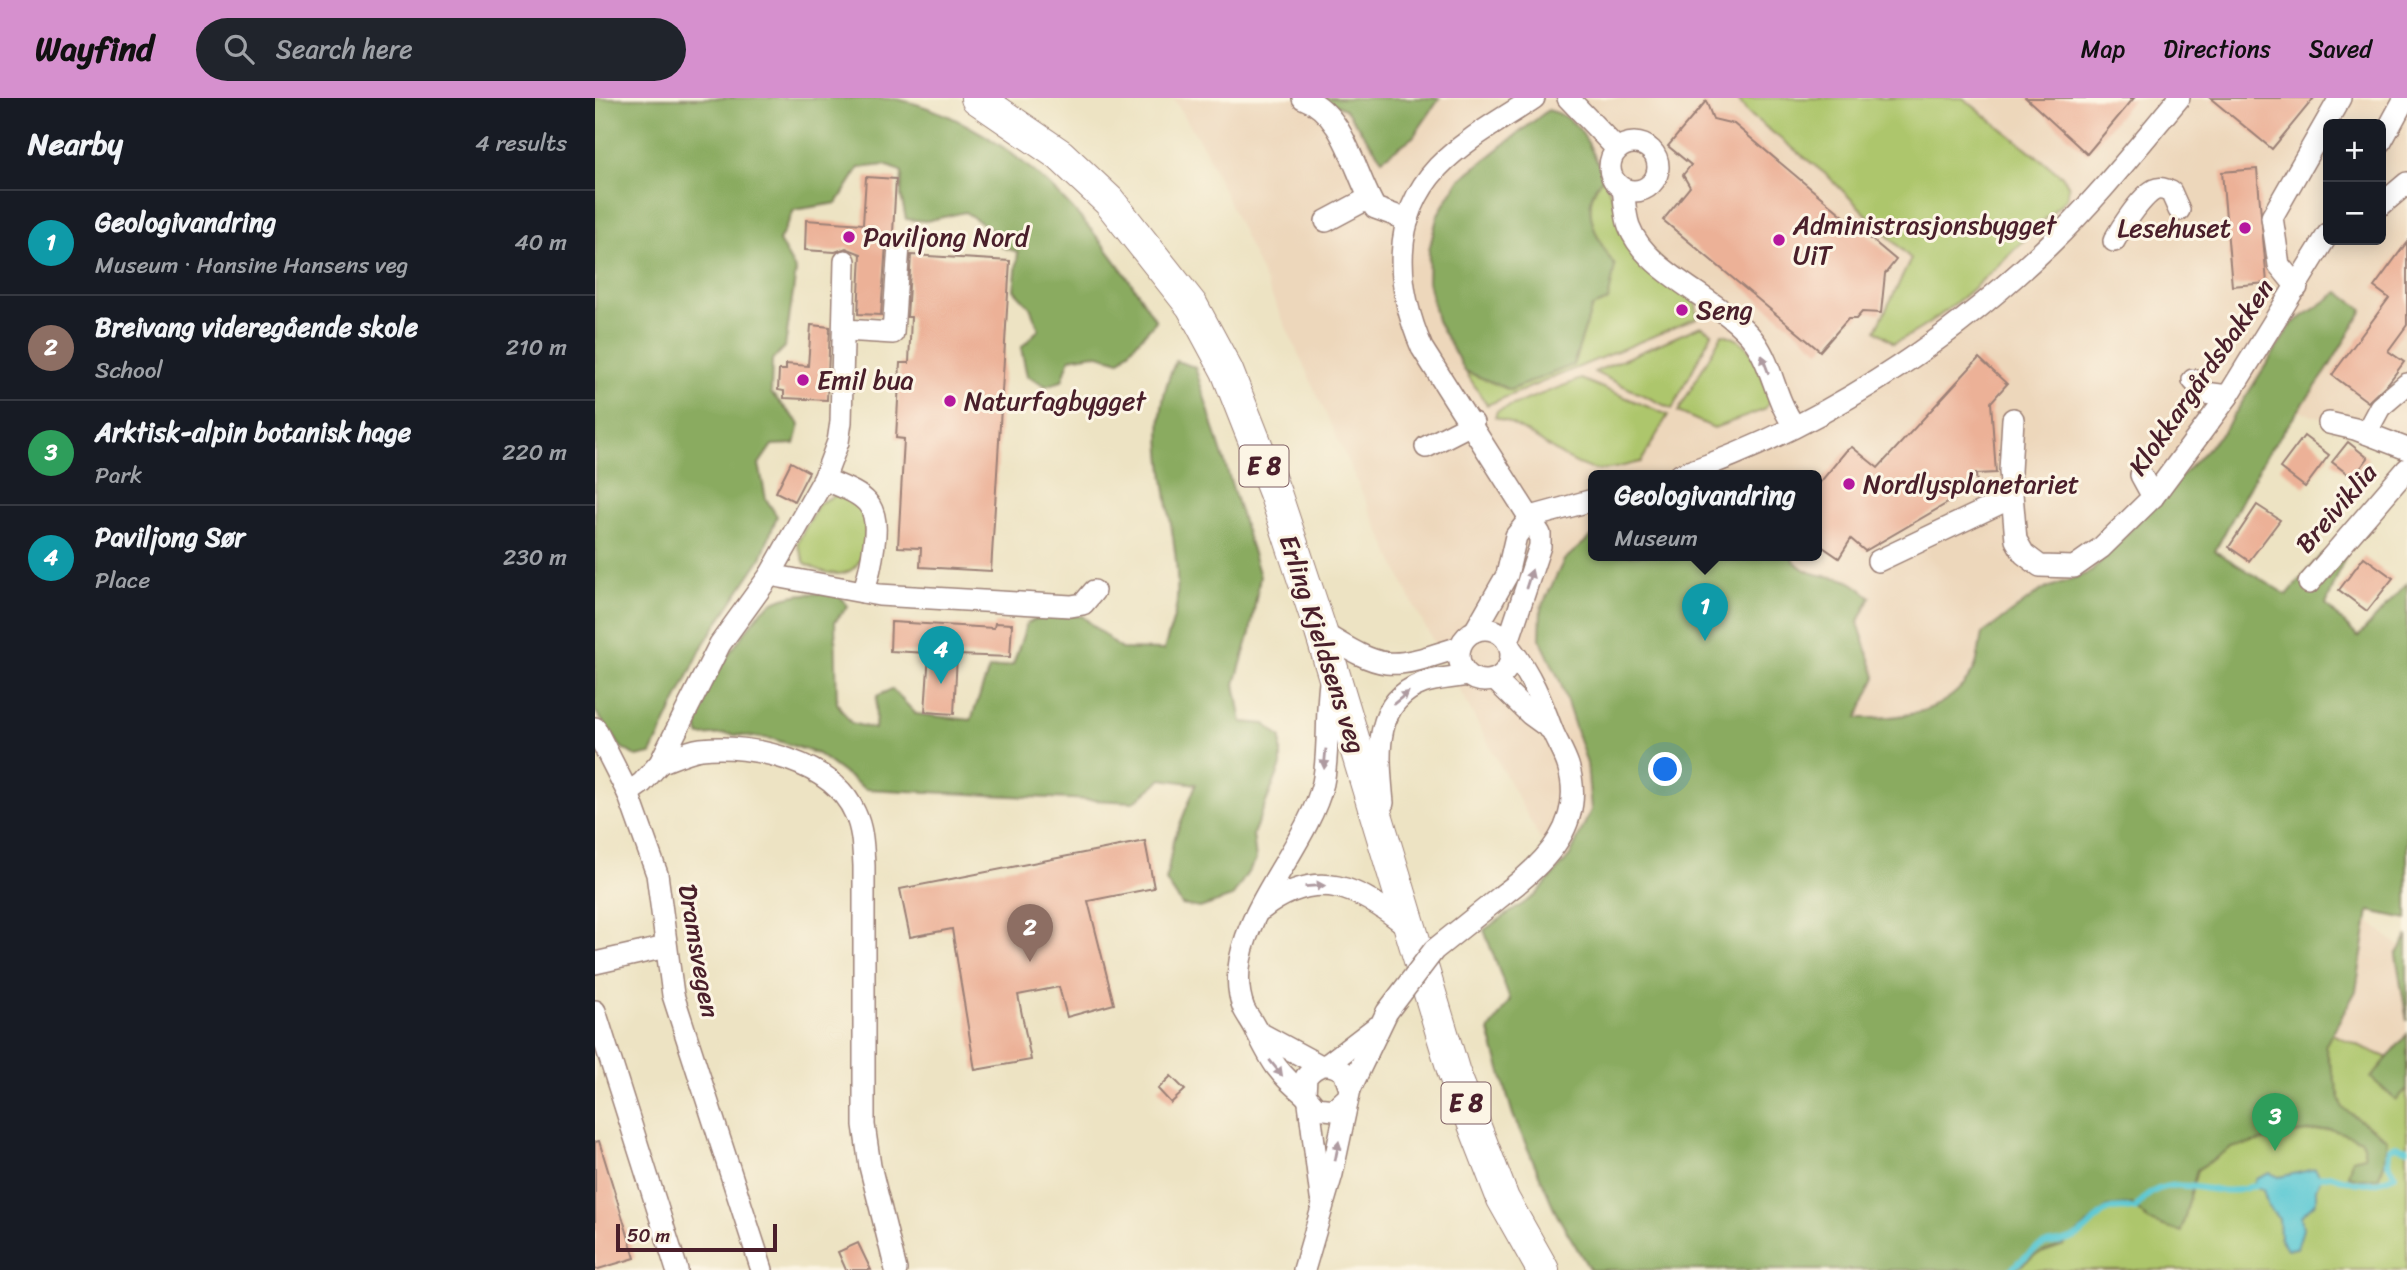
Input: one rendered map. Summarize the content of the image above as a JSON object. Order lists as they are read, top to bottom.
{
  "streets": {
    "highway": ["E 8", "Erling Kjeldsens veg"],
    "street": ["Klokkargårdsbakken", "Breiviklia", "Dramsvegen"]
  },
  "places": [
    "Lesehuset",
    "Paviljong Nord",
    "Administrasjonsbygget UiT",
    "Seng",
    "Emil bua",
    "Naturfagbygget",
    "Nordlysplanetariet"
  ],
  "scale_bar": "50 m",
  "page": {
    "header": "Wayfind",
    "search": "Search here",
    "nav": ["Map", "Directions", "Saved"],
    "heading": ["Nearby", "4 results"],
    "map_buttons": ["+", "−"],
    "list": [
      {
        "mark": "1",
        "name": "Geologivandring",
        "note": "Museum · Hansine Hansens veg",
        "value": "40 m"
      },
      {
        "mark": "2",
        "name": "Breivang videregående skole",
        "note": "School",
        "value": "210 m"
      },
      {
        "mark": "3",
        "name": "Arktisk-alpin botanisk hage",
        "note": "Park",
        "value": "220 m"
      },
      {
        "mark": "4",
        "name": "Paviljong Sør",
        "note": "Place",
        "value": "230 m"
      }
    ],
    "popup": ["Geologivandring", "Museum"],
    "pins": [
      "1",
      "4",
      "2",
      "3"
    ],
    "scale": "50 m"
  }
}
